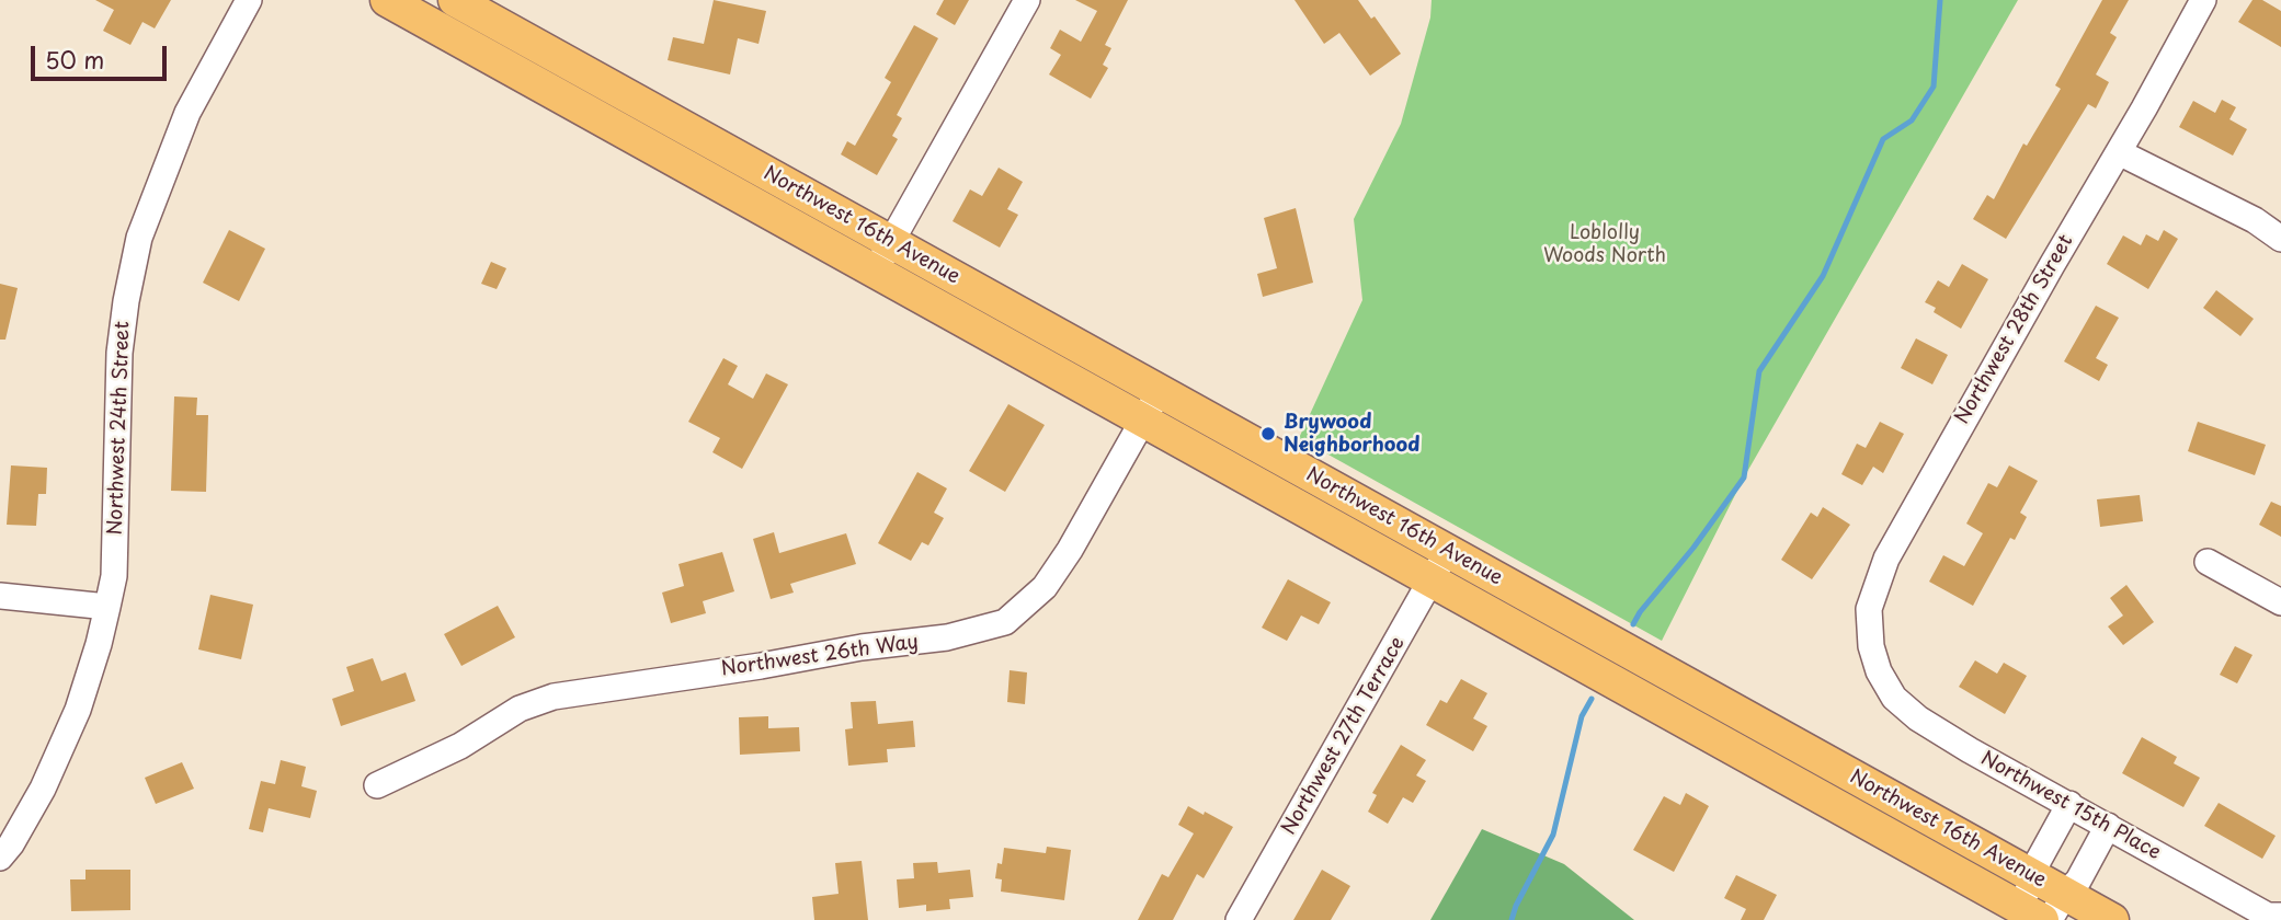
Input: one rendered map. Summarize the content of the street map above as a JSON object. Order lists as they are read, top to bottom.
{
  "streets": {
    "main road": ["Northwest 16th Avenue"],
    "street": [
      "Northwest 28th Street",
      "Northwest 24th Street",
      "Northwest 26th Way",
      "Northwest 27th Terrace",
      "Northwest 15th Place"
    ]
  },
  "crossings": [
    ["Northwest 16th Avenue", "Northwest 26th Way"],
    ["Northwest 16th Avenue", "Northwest 27th Terrace"],
    ["Northwest 28th Street", "Northwest 15th Place"]
  ],
  "parks": ["Loblolly Woods North"],
  "places": ["Brywood Neighborhood"],
  "scale_bar": "50 m"
}
